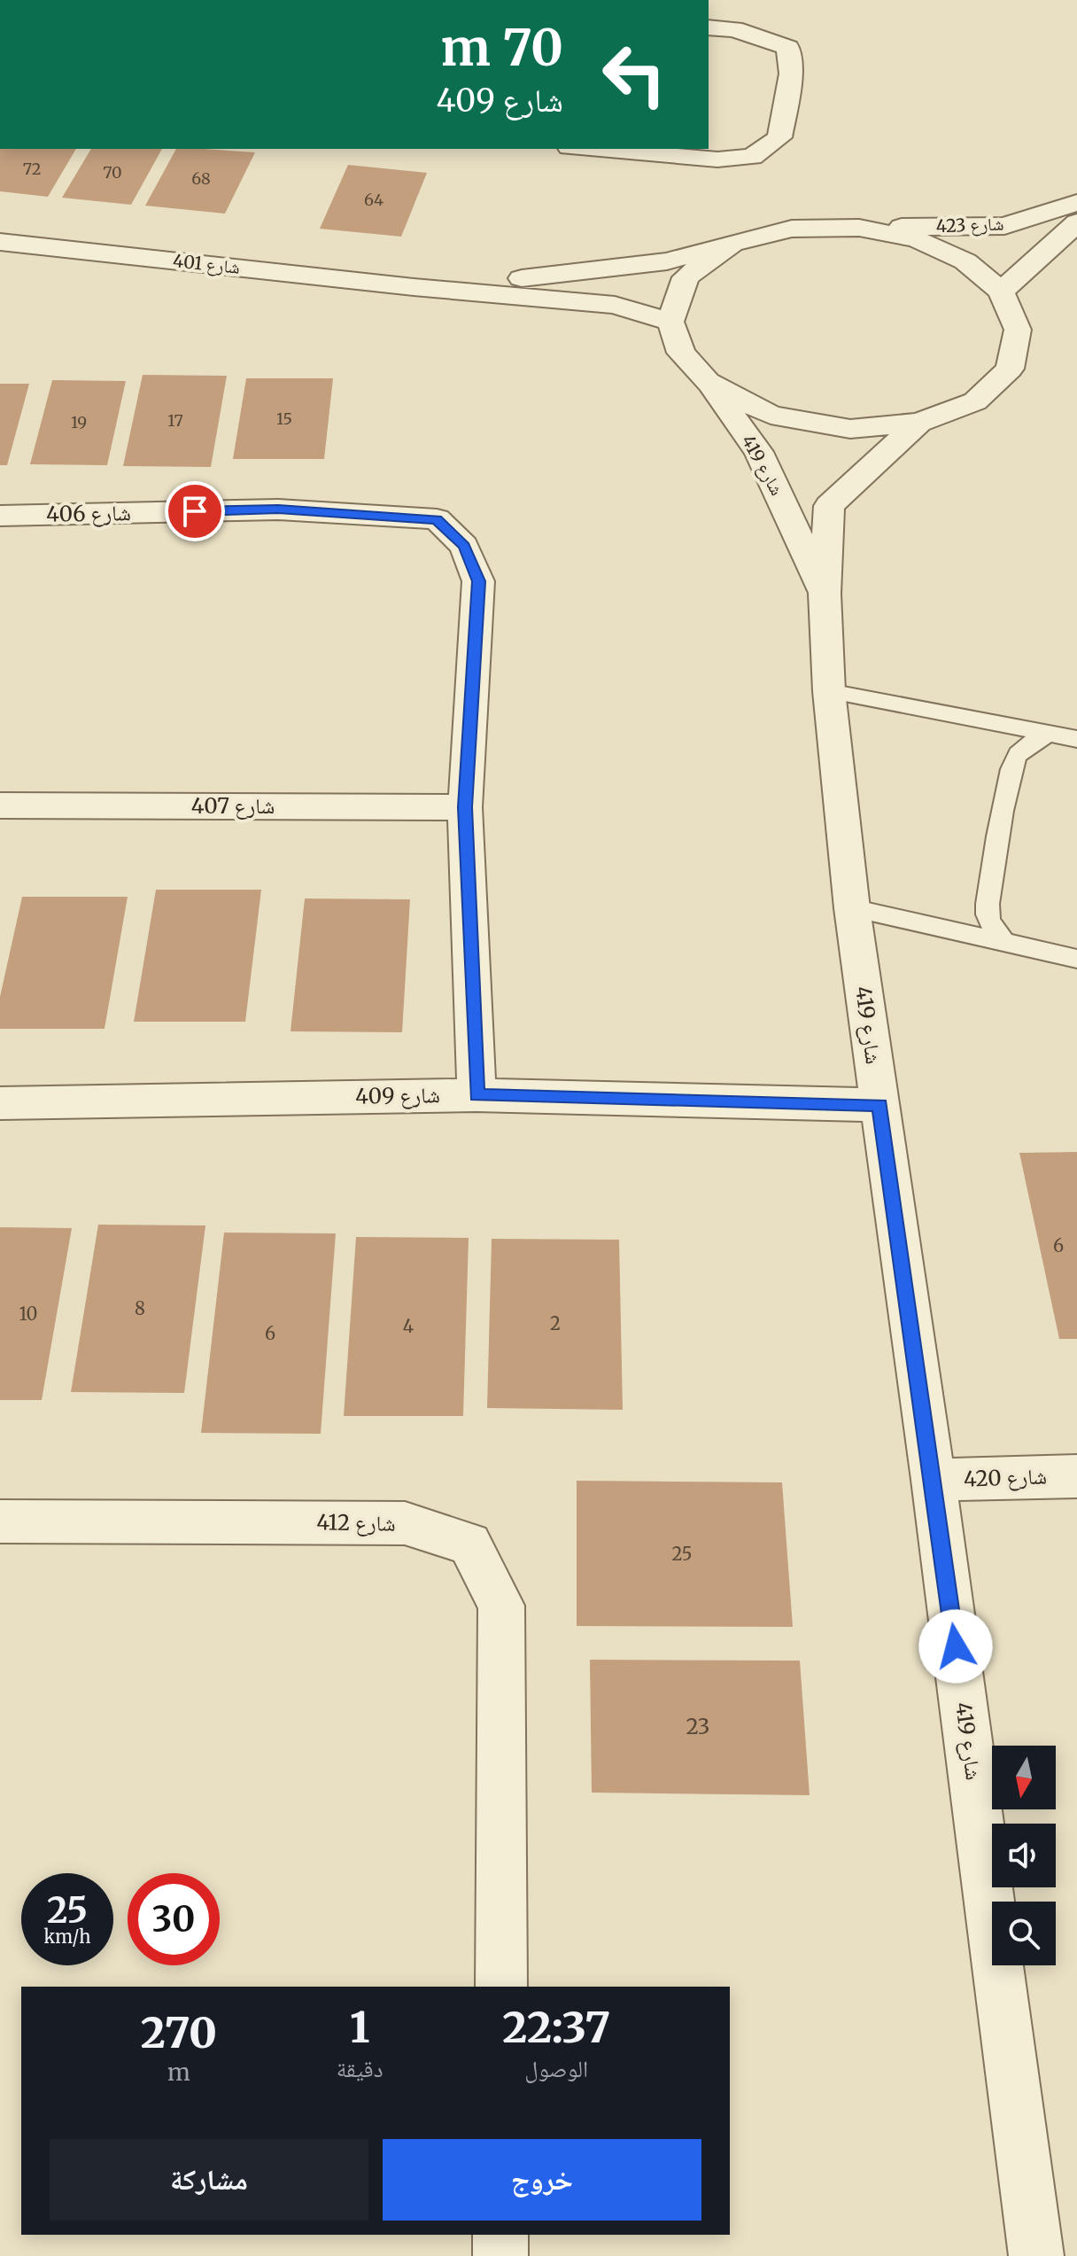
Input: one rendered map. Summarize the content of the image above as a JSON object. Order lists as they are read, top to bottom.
{
  "streets": {
    "street": [
      "شارع 423",
      "شارع 401",
      "شارع 419",
      "شارع 406",
      "شارع 407",
      "شارع 409",
      "شارع 420",
      "شارع 412"
    ]
  },
  "crossings": [
    ["شارع 423", "شارع 401"],
    ["شارع 419", "شارع 409"],
    ["شارع 419", "شارع 420"],
    ["شارع 406", "شارع 407"],
    ["شارع 406", "شارع 409"]
  ],
  "house_numbers": [
    "72",
    "70",
    "68",
    "64",
    "15",
    "17",
    "19",
    "6",
    "8",
    "10",
    "2",
    "4",
    "6",
    "25",
    "23"
  ],
  "north": "bottom",
  "page": {
    "turn": ["70 m", "شارع 409"],
    "speed": "25 km/h",
    "limit": "30",
    "eta": [
      "22:37",
      "الوصول",
      "1",
      "دقيقة",
      "270",
      "m"
    ],
    "buttons": ["خروج", "مشاركة"]
  }
}
